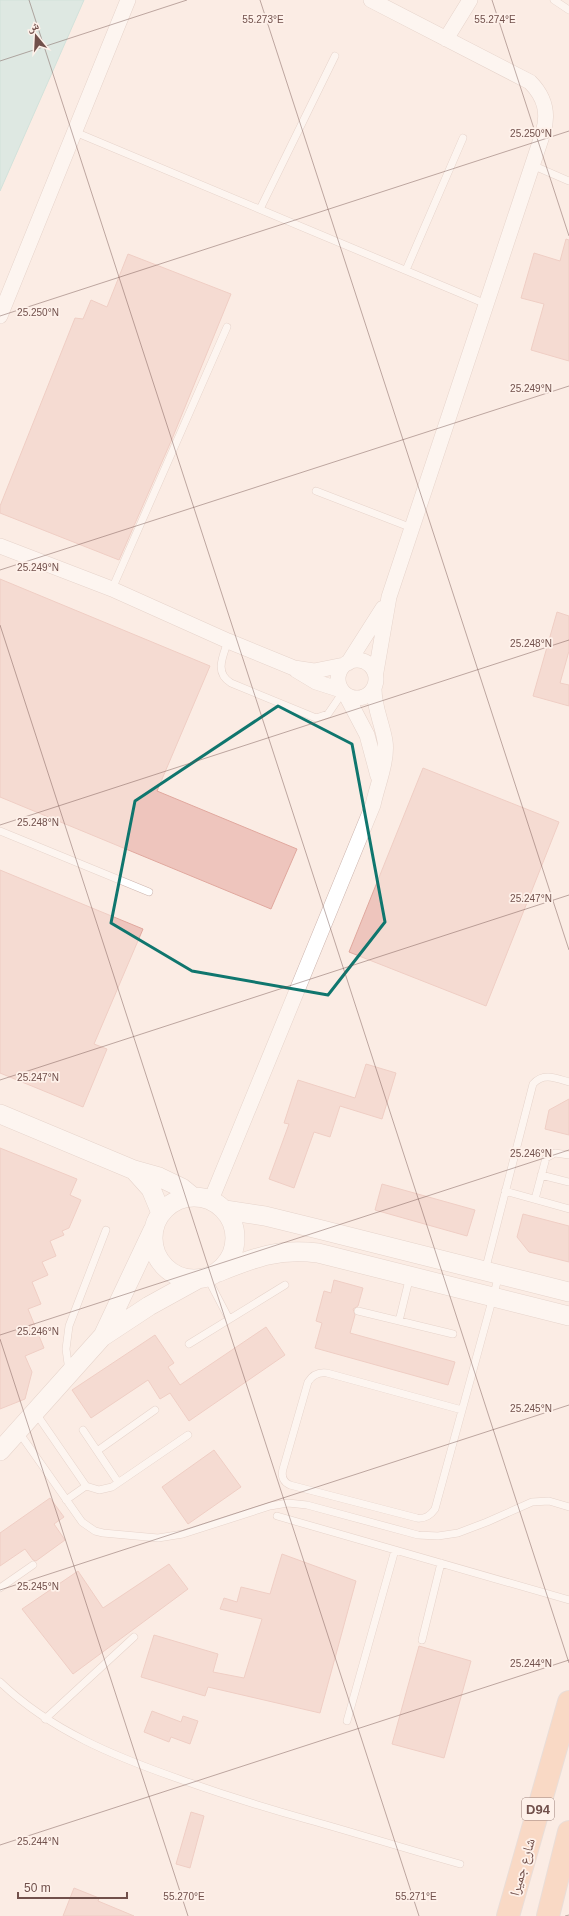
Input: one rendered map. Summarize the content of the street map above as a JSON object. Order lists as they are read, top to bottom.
{
  "streets": {
    "main road": ["D94", "شارع جميرا"]
  },
  "scale_bar": "50 m",
  "north": "top",
  "coordinates": [
    "55.273°E",
    "55.274°E",
    "25.250°N",
    "25.249°N",
    "25.248°N",
    "25.247°N",
    "25.246°N",
    "25.245°N",
    "25.244°N",
    "55.270°E",
    "55.271°E"
  ]
}
